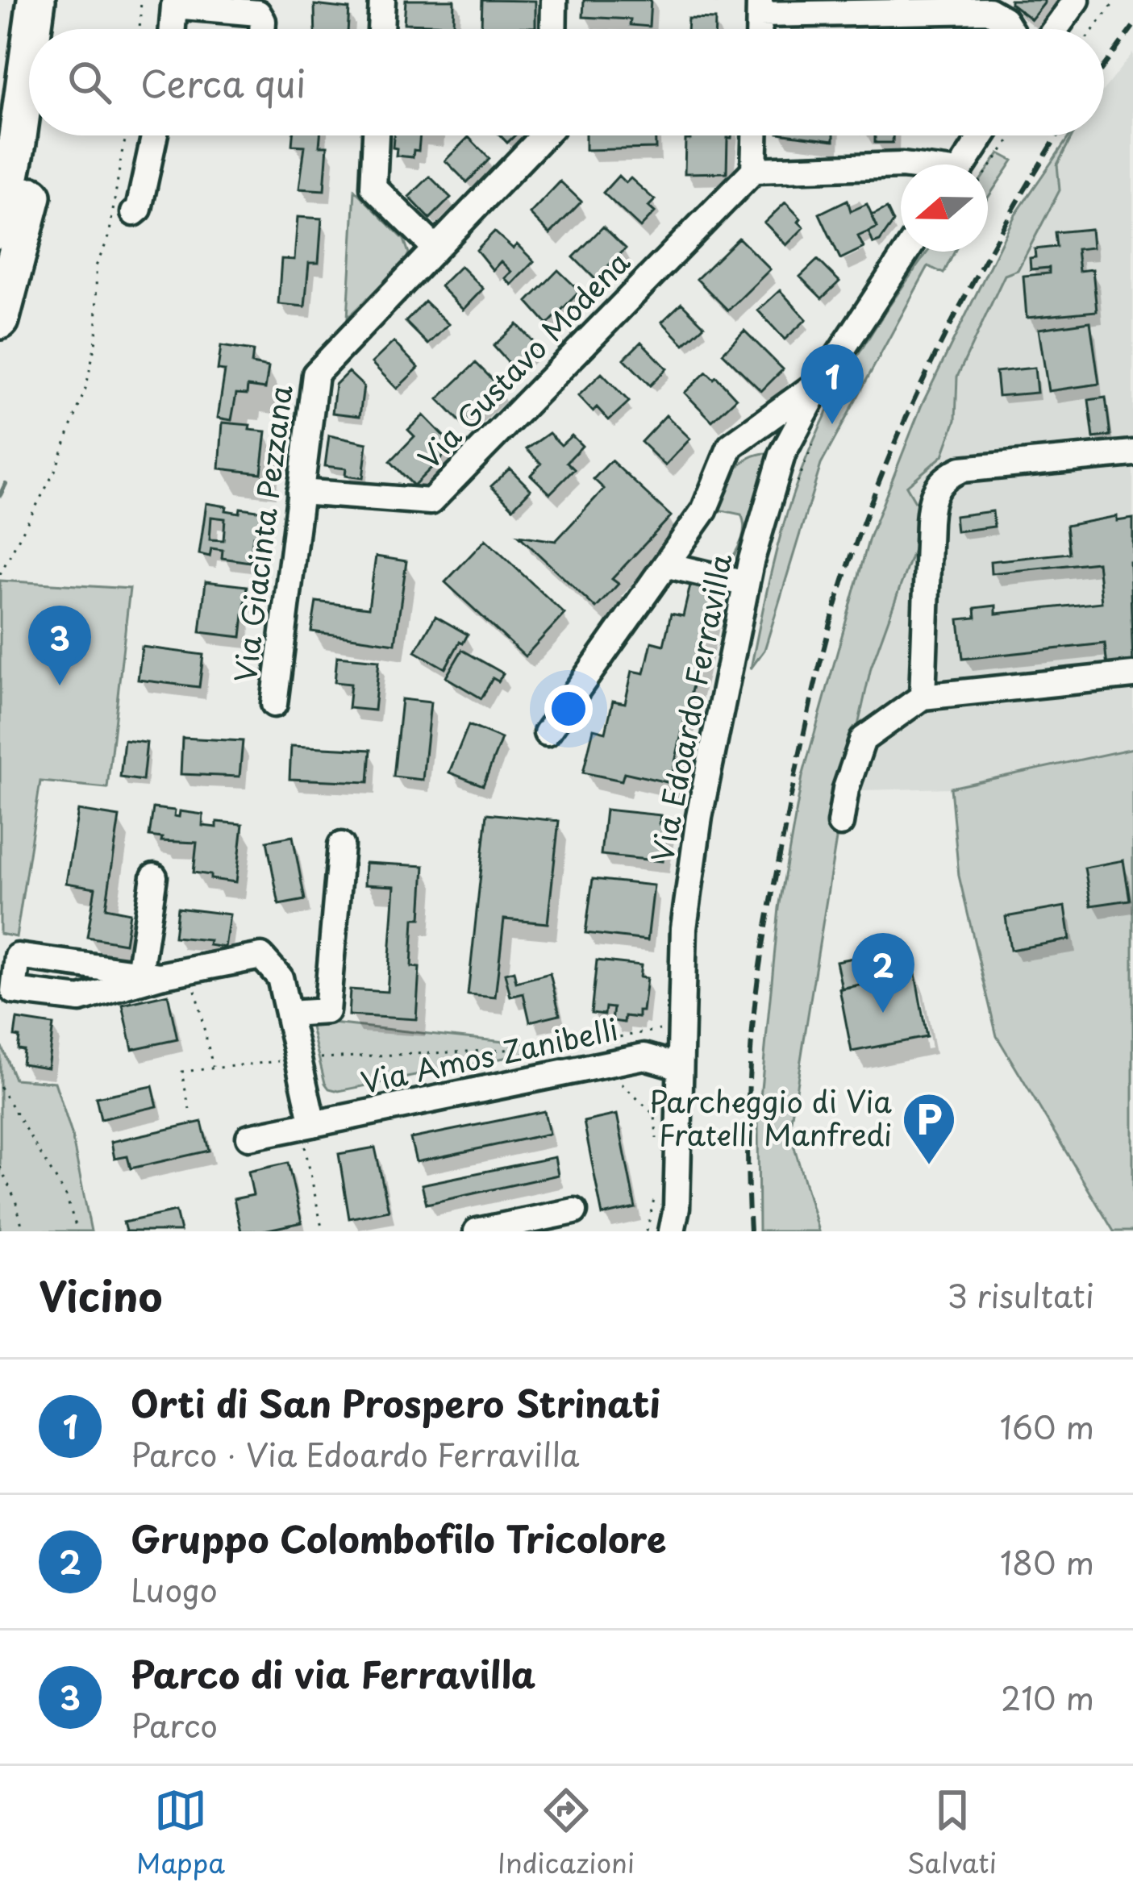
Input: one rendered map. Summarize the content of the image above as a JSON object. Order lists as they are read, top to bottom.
{
  "streets": {
    "street": [
      "Via Gustavo Modena",
      "Via Giacinta Pezzana",
      "Via Edoardo Ferravilla",
      "Via Amos Zanibelli"
    ]
  },
  "crossings": [
    ["Via Gustavo Modena", "Via Giacinta Pezzana"],
    ["Via Edoardo Ferravilla", "Via Amos Zanibelli"]
  ],
  "places": {
    "parking": ["Parcheggio di Via Fratelli Manfredi"]
  },
  "north": "left",
  "page": {
    "search": "Cerca qui",
    "pins": ["1", "3", "2"],
    "heading": ["Vicino", "3 risultati"],
    "list": [
      {
        "mark": "1",
        "name": "Orti di San Prospero Strinati",
        "note": "Parco · Via Edoardo Ferravilla",
        "value": "160 m"
      },
      {
        "mark": "2",
        "name": "Gruppo Colombofilo Tricolore",
        "note": "Luogo",
        "value": "180 m"
      },
      {
        "mark": "3",
        "name": "Parco di via Ferravilla",
        "note": "Parco",
        "value": "210 m"
      }
    ],
    "nav": ["Mappa", "Indicazioni", "Salvati"]
  }
}
